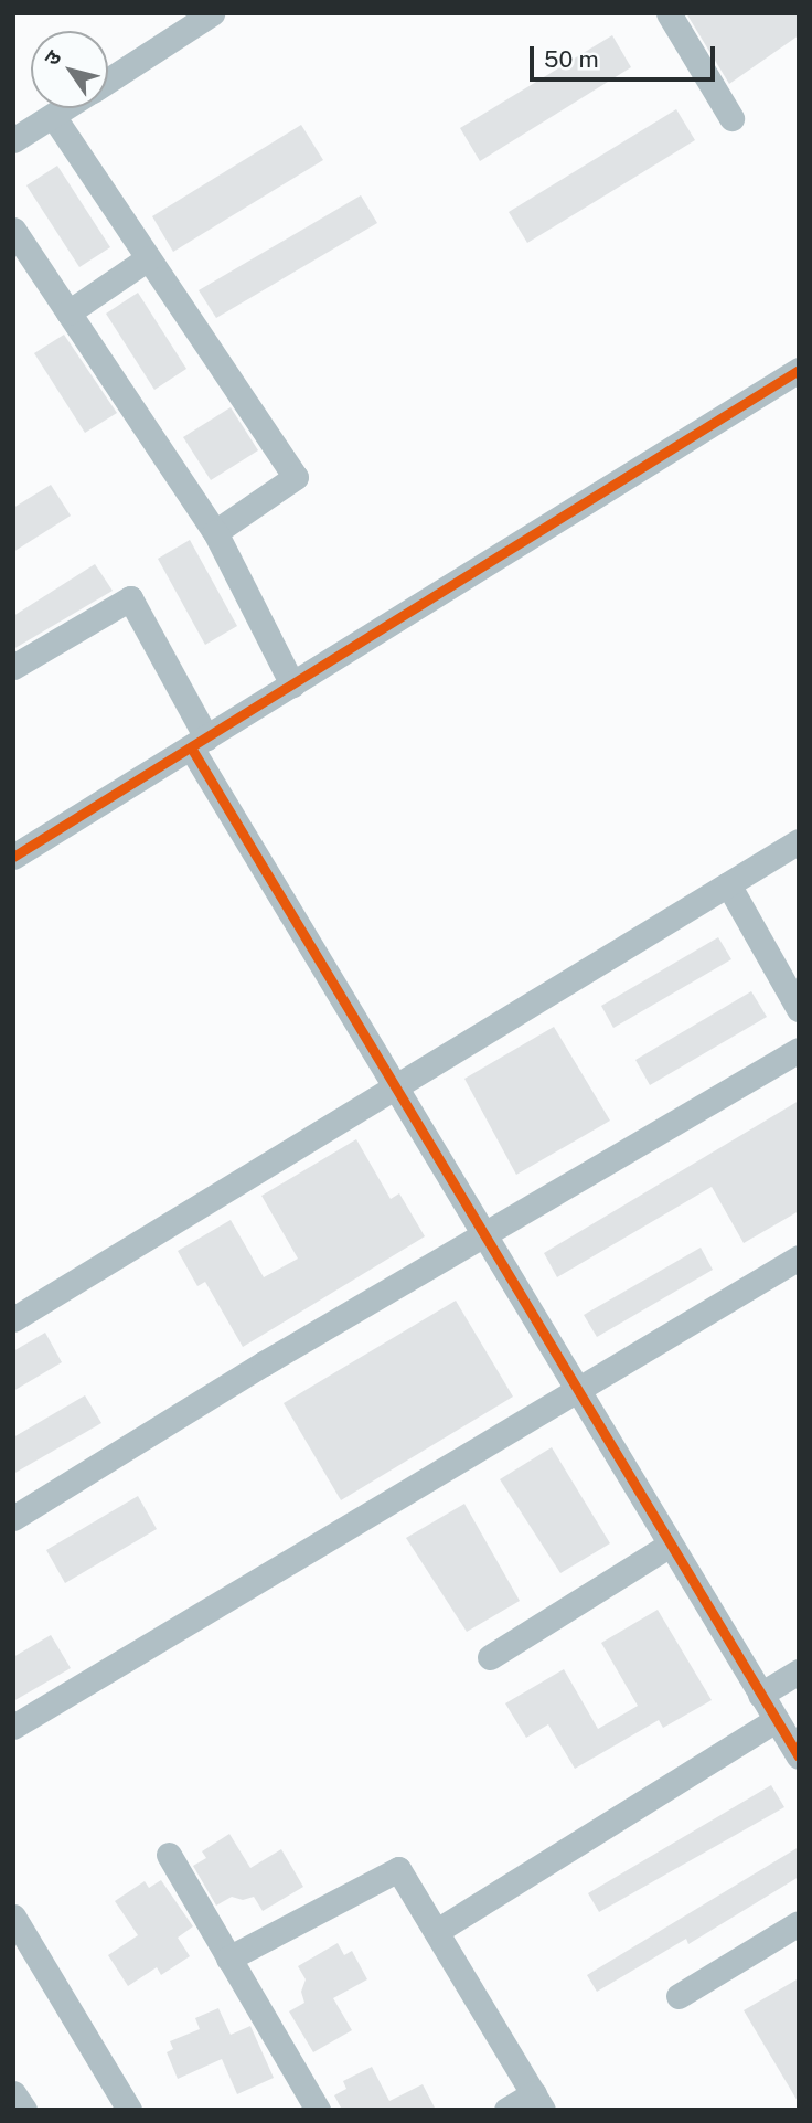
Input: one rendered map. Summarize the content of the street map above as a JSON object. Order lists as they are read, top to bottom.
{
  "scale_bar": "50 m",
  "north": "top left"
}
